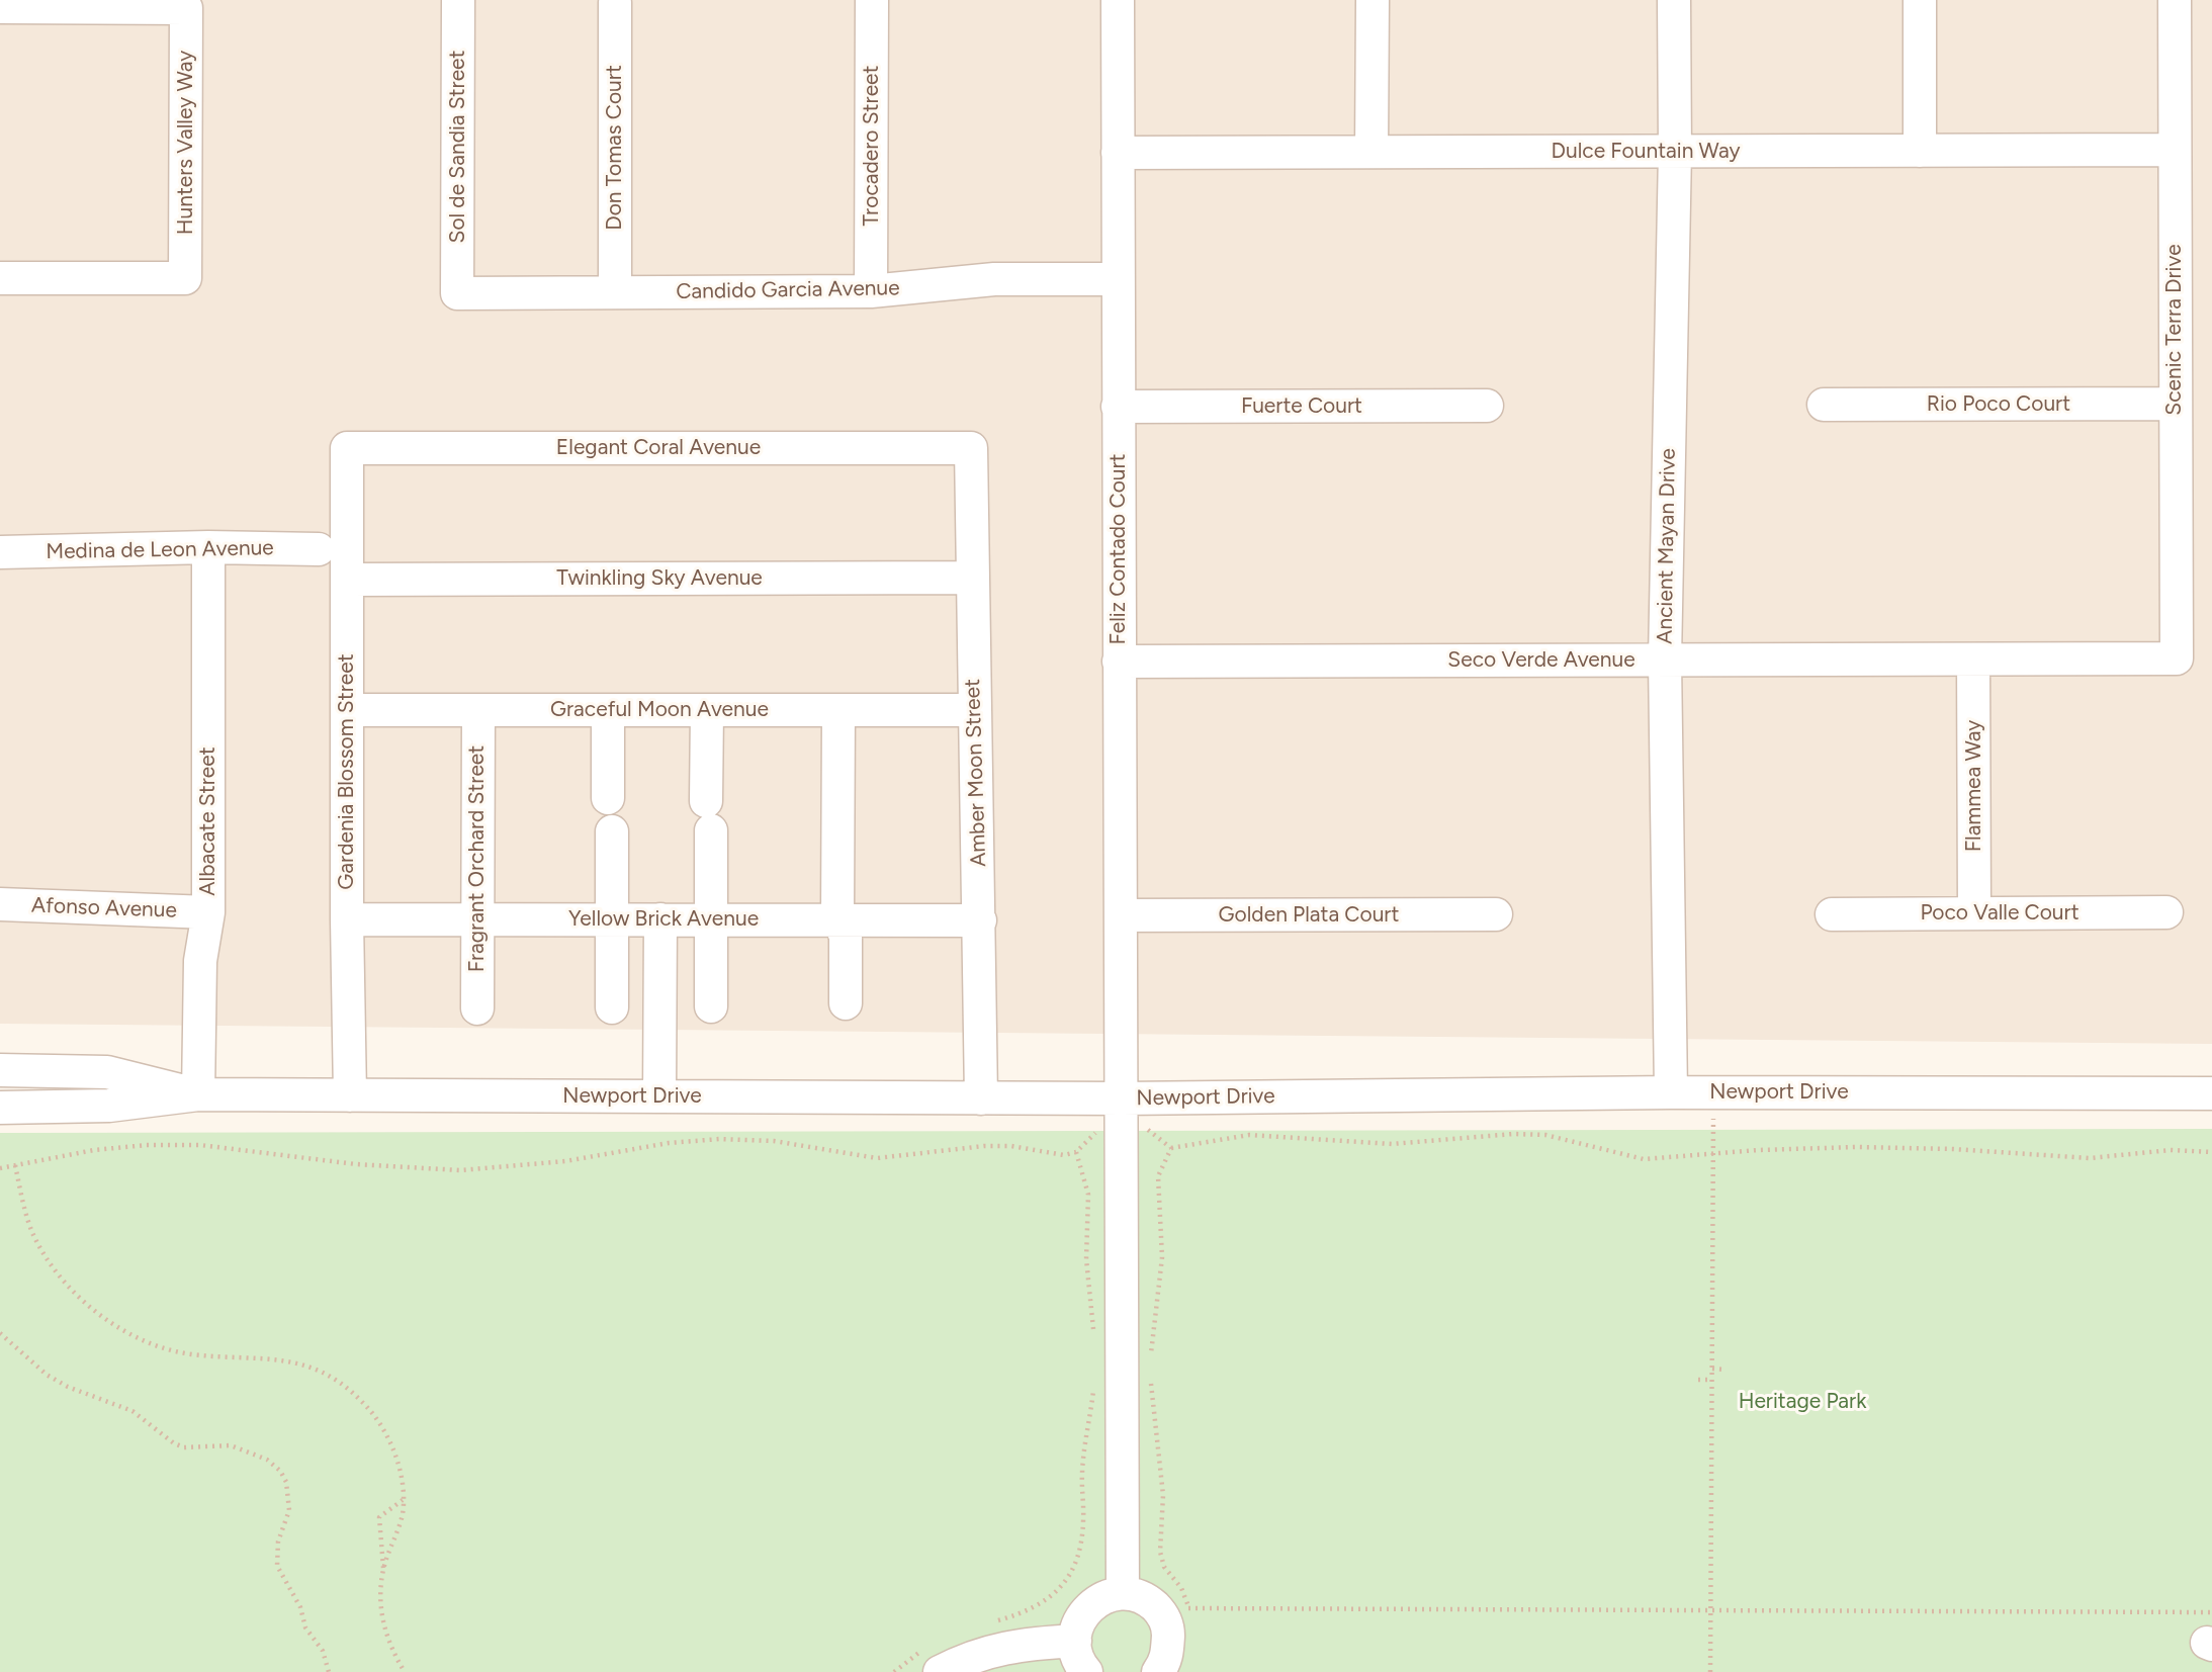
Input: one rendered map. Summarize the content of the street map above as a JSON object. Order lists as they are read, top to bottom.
{
  "streets": {
    "street": [
      "Hunters Valley Way",
      "Trocadero Street",
      "Sol de Sandia Street",
      "Don Tomas Court",
      "Dulce Fountain Way",
      "Candido Garcia Avenue",
      "Scenic Terra Drive",
      "Rio Poco Court",
      "Fuerte Court",
      "Elegant Coral Avenue",
      "Ancient Mayan Drive",
      "Feliz Contado Court",
      "Medina de Leon Avenue",
      "Twinkling Sky Avenue",
      "Seco Verde Avenue",
      "Graceful Moon Avenue",
      "Gardenia Blossom Street",
      "Amber Moon Street",
      "Flammea Way",
      "Albacate Street",
      "Fragrant Orchard Street",
      "Afonso Avenue",
      "Poco Valle Court",
      "Golden Plata Court",
      "Yellow Brick Avenue",
      "Newport Drive"
    ]
  },
  "crossings": [
    ["Trocadero Street", "Candido Garcia Avenue"],
    ["Sol de Sandia Street", "Candido Garcia Avenue"],
    ["Don Tomas Court", "Candido Garcia Avenue"],
    ["Dulce Fountain Way", "Scenic Terra Drive"],
    ["Dulce Fountain Way", "Ancient Mayan Drive"],
    ["Dulce Fountain Way", "Feliz Contado Court"],
    ["Candido Garcia Avenue", "Feliz Contado Court"],
    ["Scenic Terra Drive", "Rio Poco Court"],
    ["Scenic Terra Drive", "Seco Verde Avenue"],
    ["Fuerte Court", "Feliz Contado Court"],
    ["Elegant Coral Avenue", "Gardenia Blossom Street"],
    ["Elegant Coral Avenue", "Amber Moon Street"],
    ["Ancient Mayan Drive", "Seco Verde Avenue"],
    ["Ancient Mayan Drive", "Newport Drive"],
    ["Feliz Contado Court", "Seco Verde Avenue"],
    ["Feliz Contado Court", "Golden Plata Court"],
    ["Feliz Contado Court", "Newport Drive"],
    ["Medina de Leon Avenue", "Albacate Street"],
    ["Twinkling Sky Avenue", "Gardenia Blossom Street"],
    ["Twinkling Sky Avenue", "Amber Moon Street"],
    ["Seco Verde Avenue", "Flammea Way"],
    ["Graceful Moon Avenue", "Gardenia Blossom Street"],
    ["Graceful Moon Avenue", "Amber Moon Street"],
    ["Graceful Moon Avenue", "Fragrant Orchard Street"],
    ["Gardenia Blossom Street", "Yellow Brick Avenue"],
    ["Gardenia Blossom Street", "Newport Drive"],
    ["Amber Moon Street", "Yellow Brick Avenue"],
    ["Amber Moon Street", "Newport Drive"],
    ["Flammea Way", "Poco Valle Court"],
    ["Albacate Street", "Afonso Avenue"],
    ["Albacate Street", "Newport Drive"],
    ["Fragrant Orchard Street", "Yellow Brick Avenue"]
  ],
  "parks": ["Heritage Park"]
}
